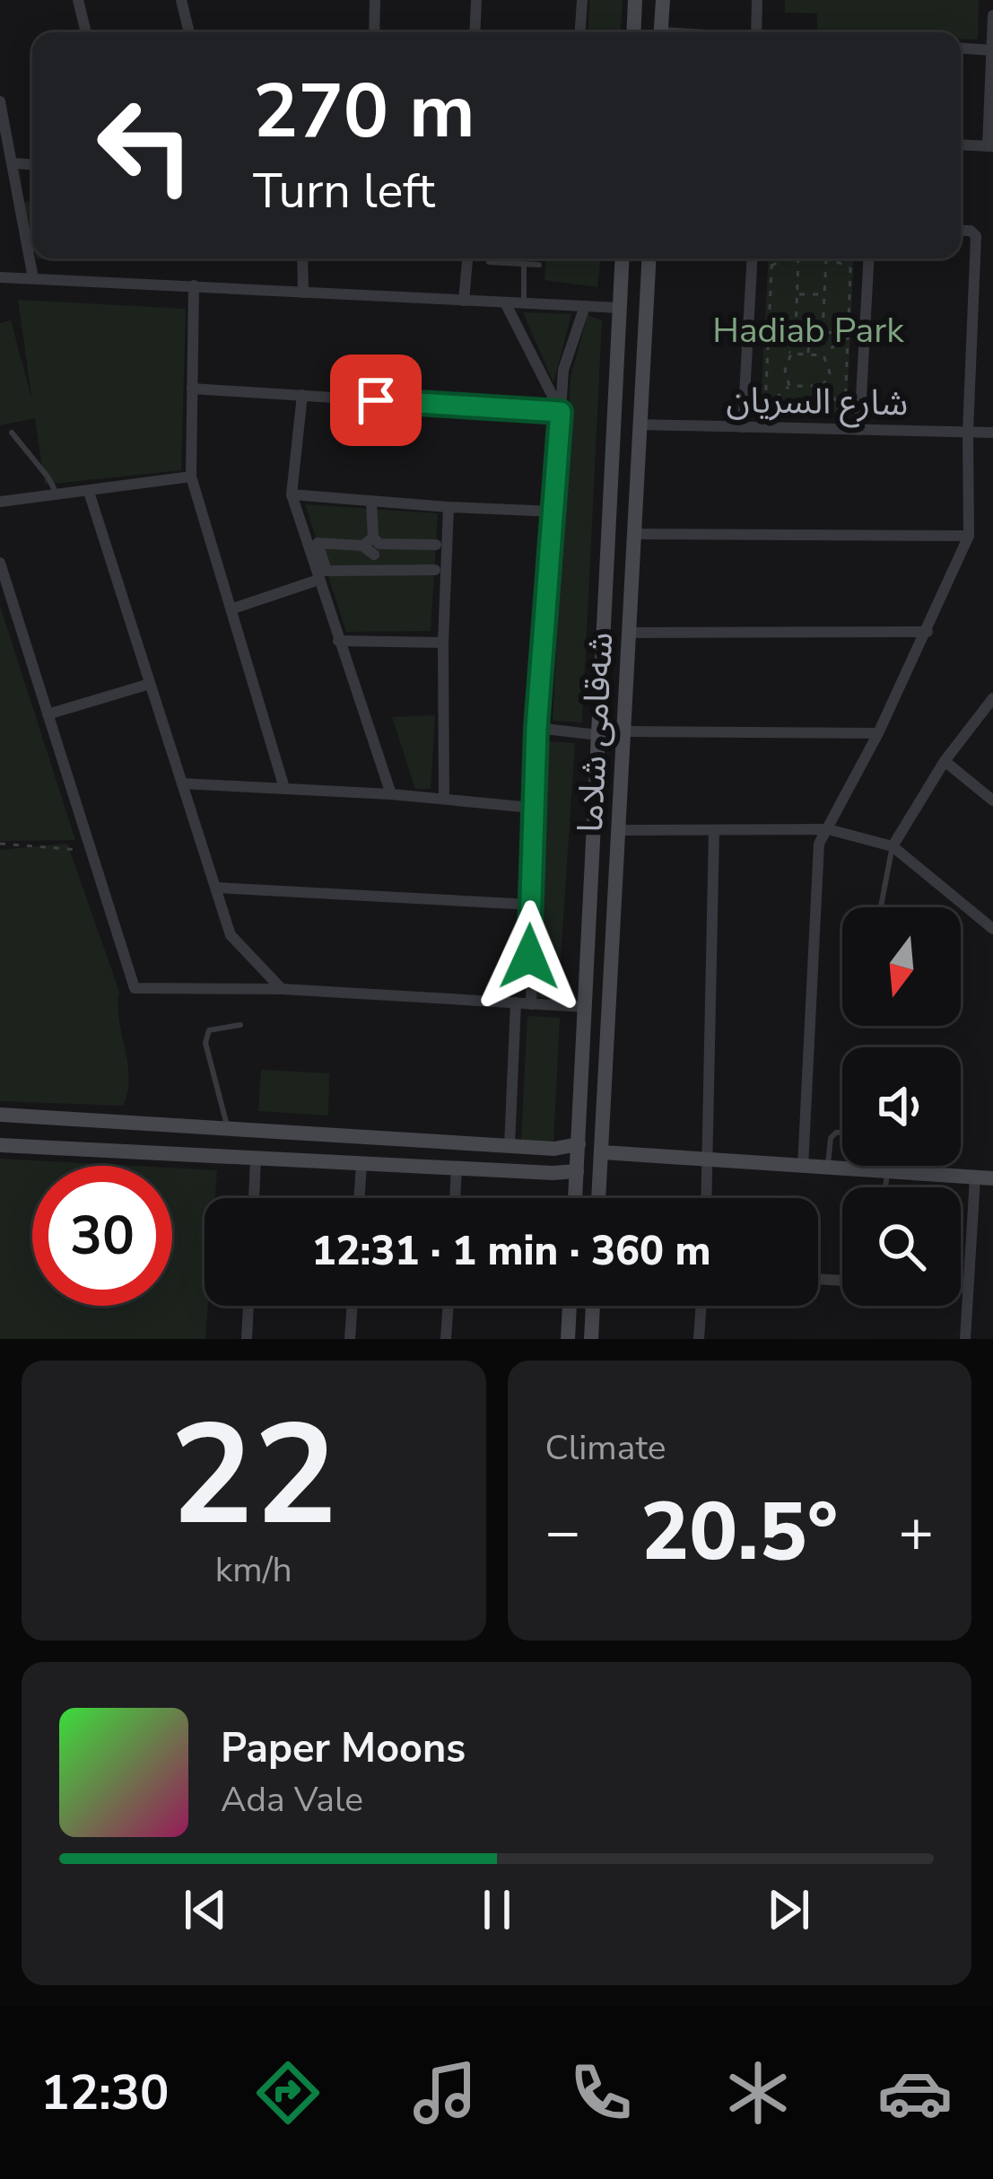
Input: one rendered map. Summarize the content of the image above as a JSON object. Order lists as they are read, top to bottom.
{
  "streets": {
    "main road": ["شەقامی شلاما"],
    "street": ["شارع السريان"]
  },
  "crossings": [
    ["شارع السريان", "شەقامی شلاما"]
  ],
  "parks": ["Hadiab Park"],
  "north": "bottom",
  "page": {
    "turn": ["270 m", "Turn left"],
    "limit": "30",
    "trip": "12:31 · 1 min · 360 m",
    "tile": [
      ["22", "km/h"],
      "Climate"
    ],
    "heat": ["−", "20.5°", "+"],
    "song": ["Paper Moons", "Ada Vale"],
    "tabs": "12:30"
  }
}
